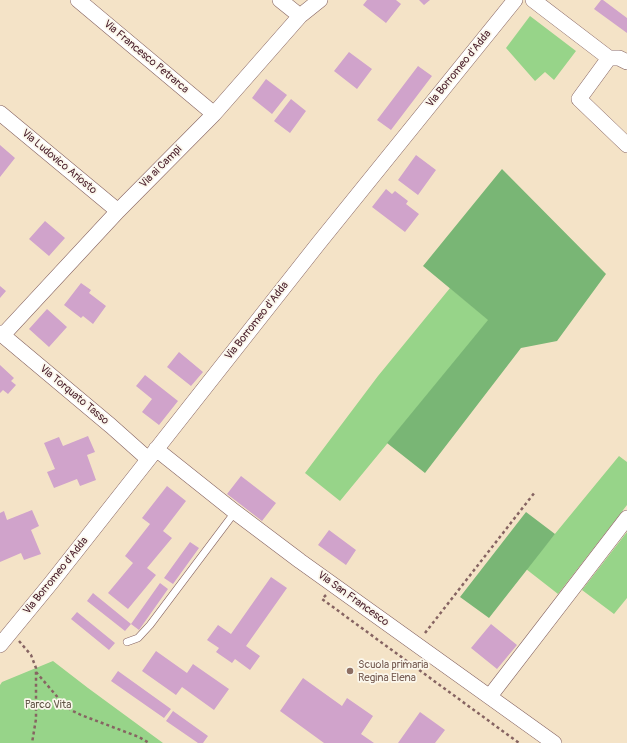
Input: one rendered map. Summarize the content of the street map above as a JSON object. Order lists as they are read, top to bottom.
{
  "streets": {
    "street": [
      "Via Francesco Petrarca",
      "Via Borromeo d'Adda",
      "Via Ludovico Ariosto",
      "Via ai Campi",
      "Via Torquato Tasso",
      "Via San Francesco"
    ]
  },
  "crossings": [
    ["Via Francesco Petrarca", "Via ai Campi"],
    ["Via Borromeo d'Adda", "Via Torquato Tasso"],
    ["Via Borromeo d'Adda", "Via San Francesco"],
    ["Via Ludovico Ariosto", "Via ai Campi"],
    ["Via ai Campi", "Via Torquato Tasso"],
    ["Via Torquato Tasso", "Via San Francesco"]
  ],
  "parks": ["Parco Vita"],
  "places": ["Scuola primaria Regina Elena"]
}
